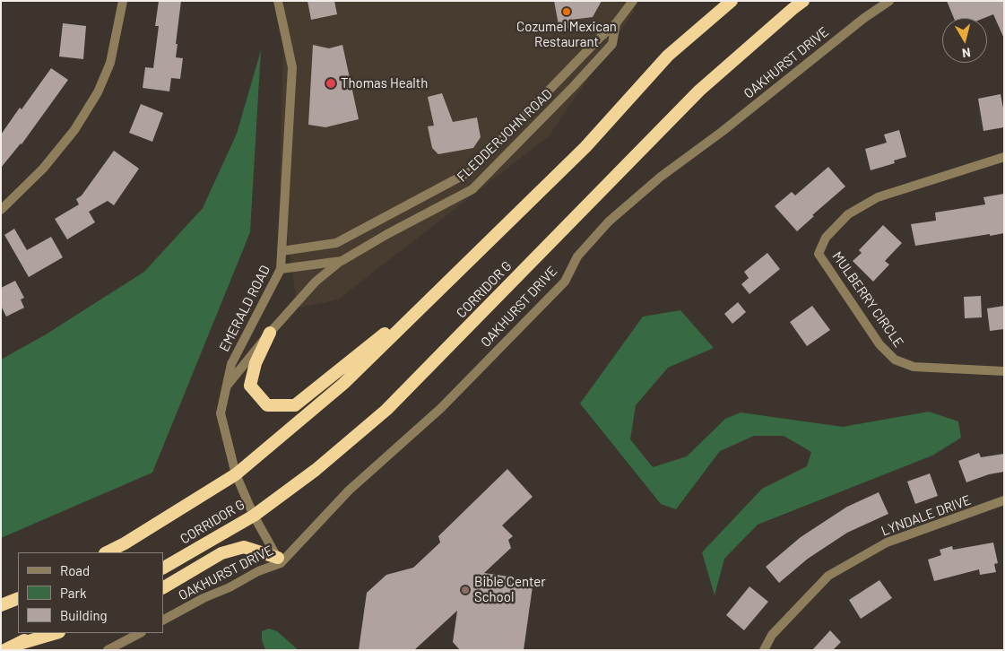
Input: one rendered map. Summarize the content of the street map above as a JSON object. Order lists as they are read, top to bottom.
{
  "streets": {
    "highway": ["CORRIDOR G"],
    "street": [
      "OAKHURST DRIVE",
      "FLEDDERJOHN ROAD",
      "MULBERRY CIRCLE",
      "EMERALD ROAD",
      "LYNDALE DRIVE"
    ]
  },
  "crossings": [
    ["OAKHURST DRIVE", "EMERALD ROAD"],
    ["FLEDDERJOHN ROAD", "EMERALD ROAD"],
    ["CORRIDOR G", "EMERALD ROAD"]
  ],
  "places": ["Cozumel Mexican Restaurant", "Thomas Health", "Bible Center School"],
  "legend": ["Road", "Park", "Building"],
  "north": "bottom"
}
